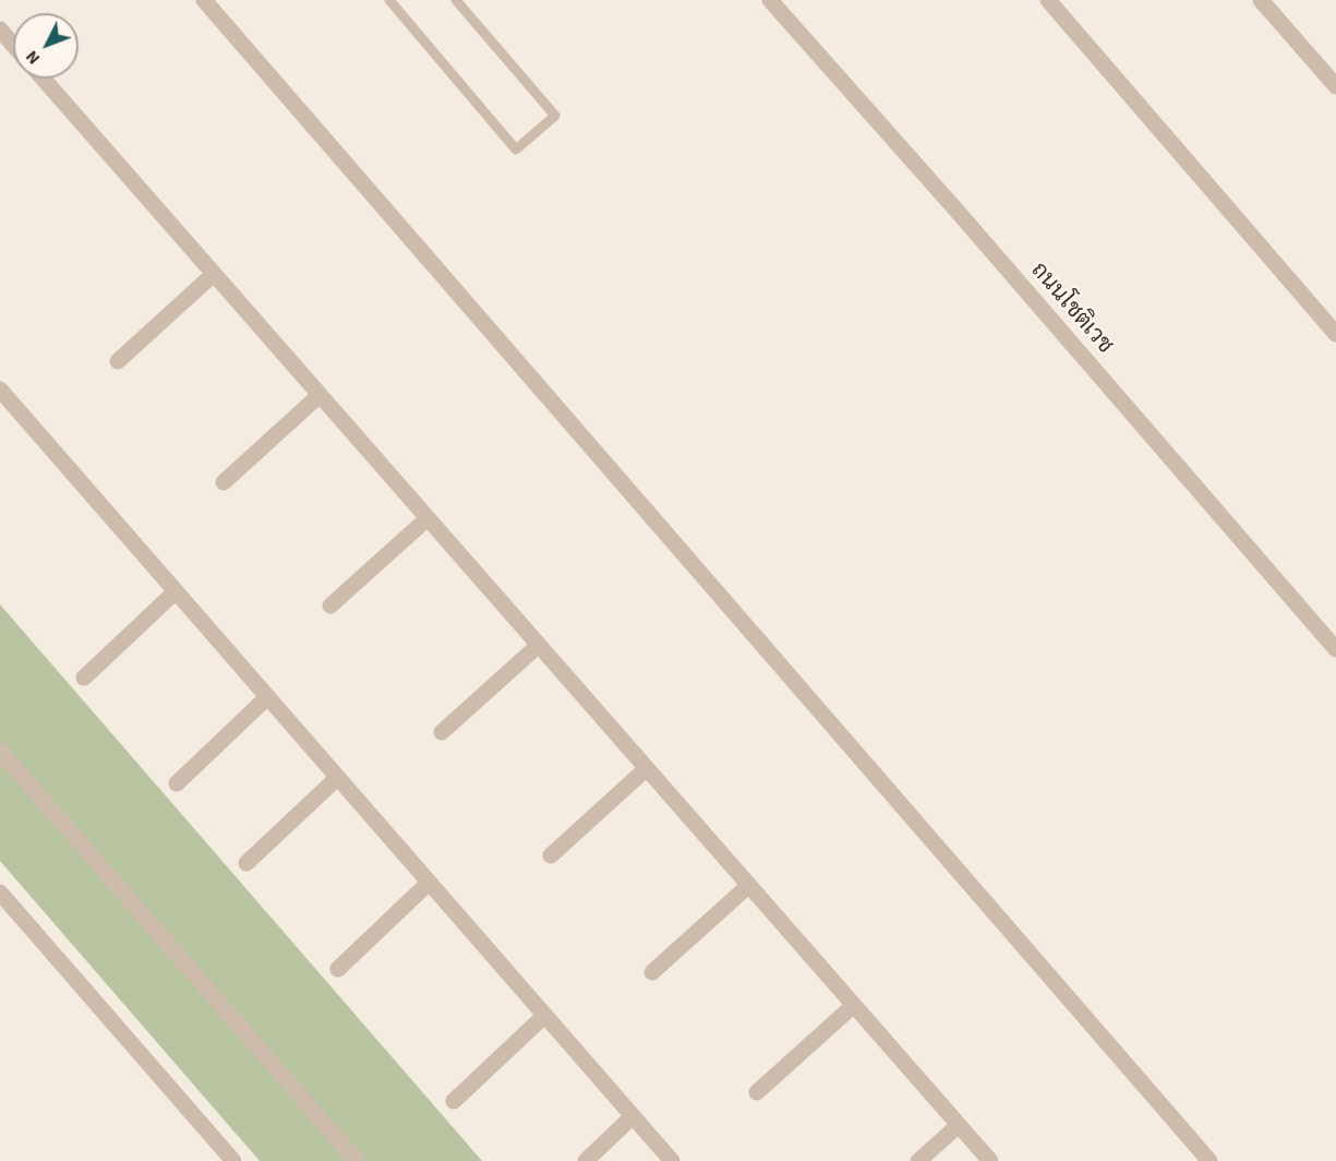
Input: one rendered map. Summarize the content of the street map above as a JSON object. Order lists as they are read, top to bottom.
{
  "streets": {
    "street": ["ถนนโชติเวช"]
  },
  "north": "bottom left"
}
